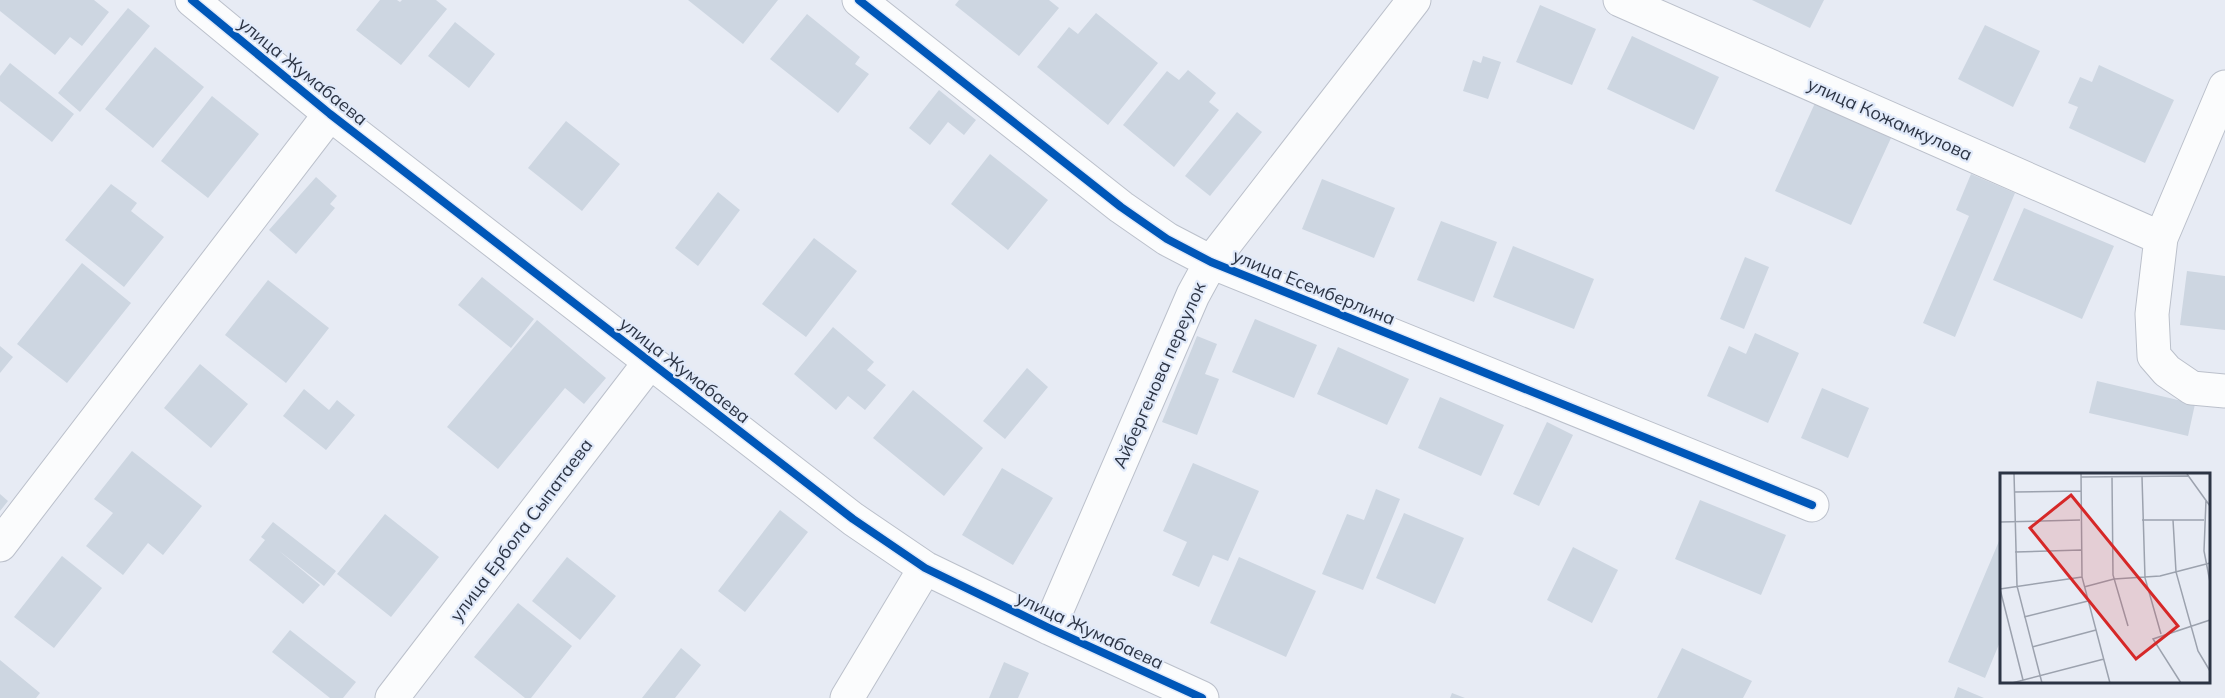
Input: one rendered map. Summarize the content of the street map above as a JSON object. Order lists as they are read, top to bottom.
{
  "streets": {
    "street": [
      "улица Жумабаева",
      "улица Кожамкулова",
      "улица Есемберлина",
      "Айбергенова переулок",
      "улица Ербола Сыпатаева"
    ]
  },
  "crossings": [
    ["улица Жумабаева", "Айбергенова переулок"],
    ["улица Жумабаева", "улица Ербола Сыпатаева"],
    ["улица Есемберлина", "Айбергенова переулок"]
  ]
}
